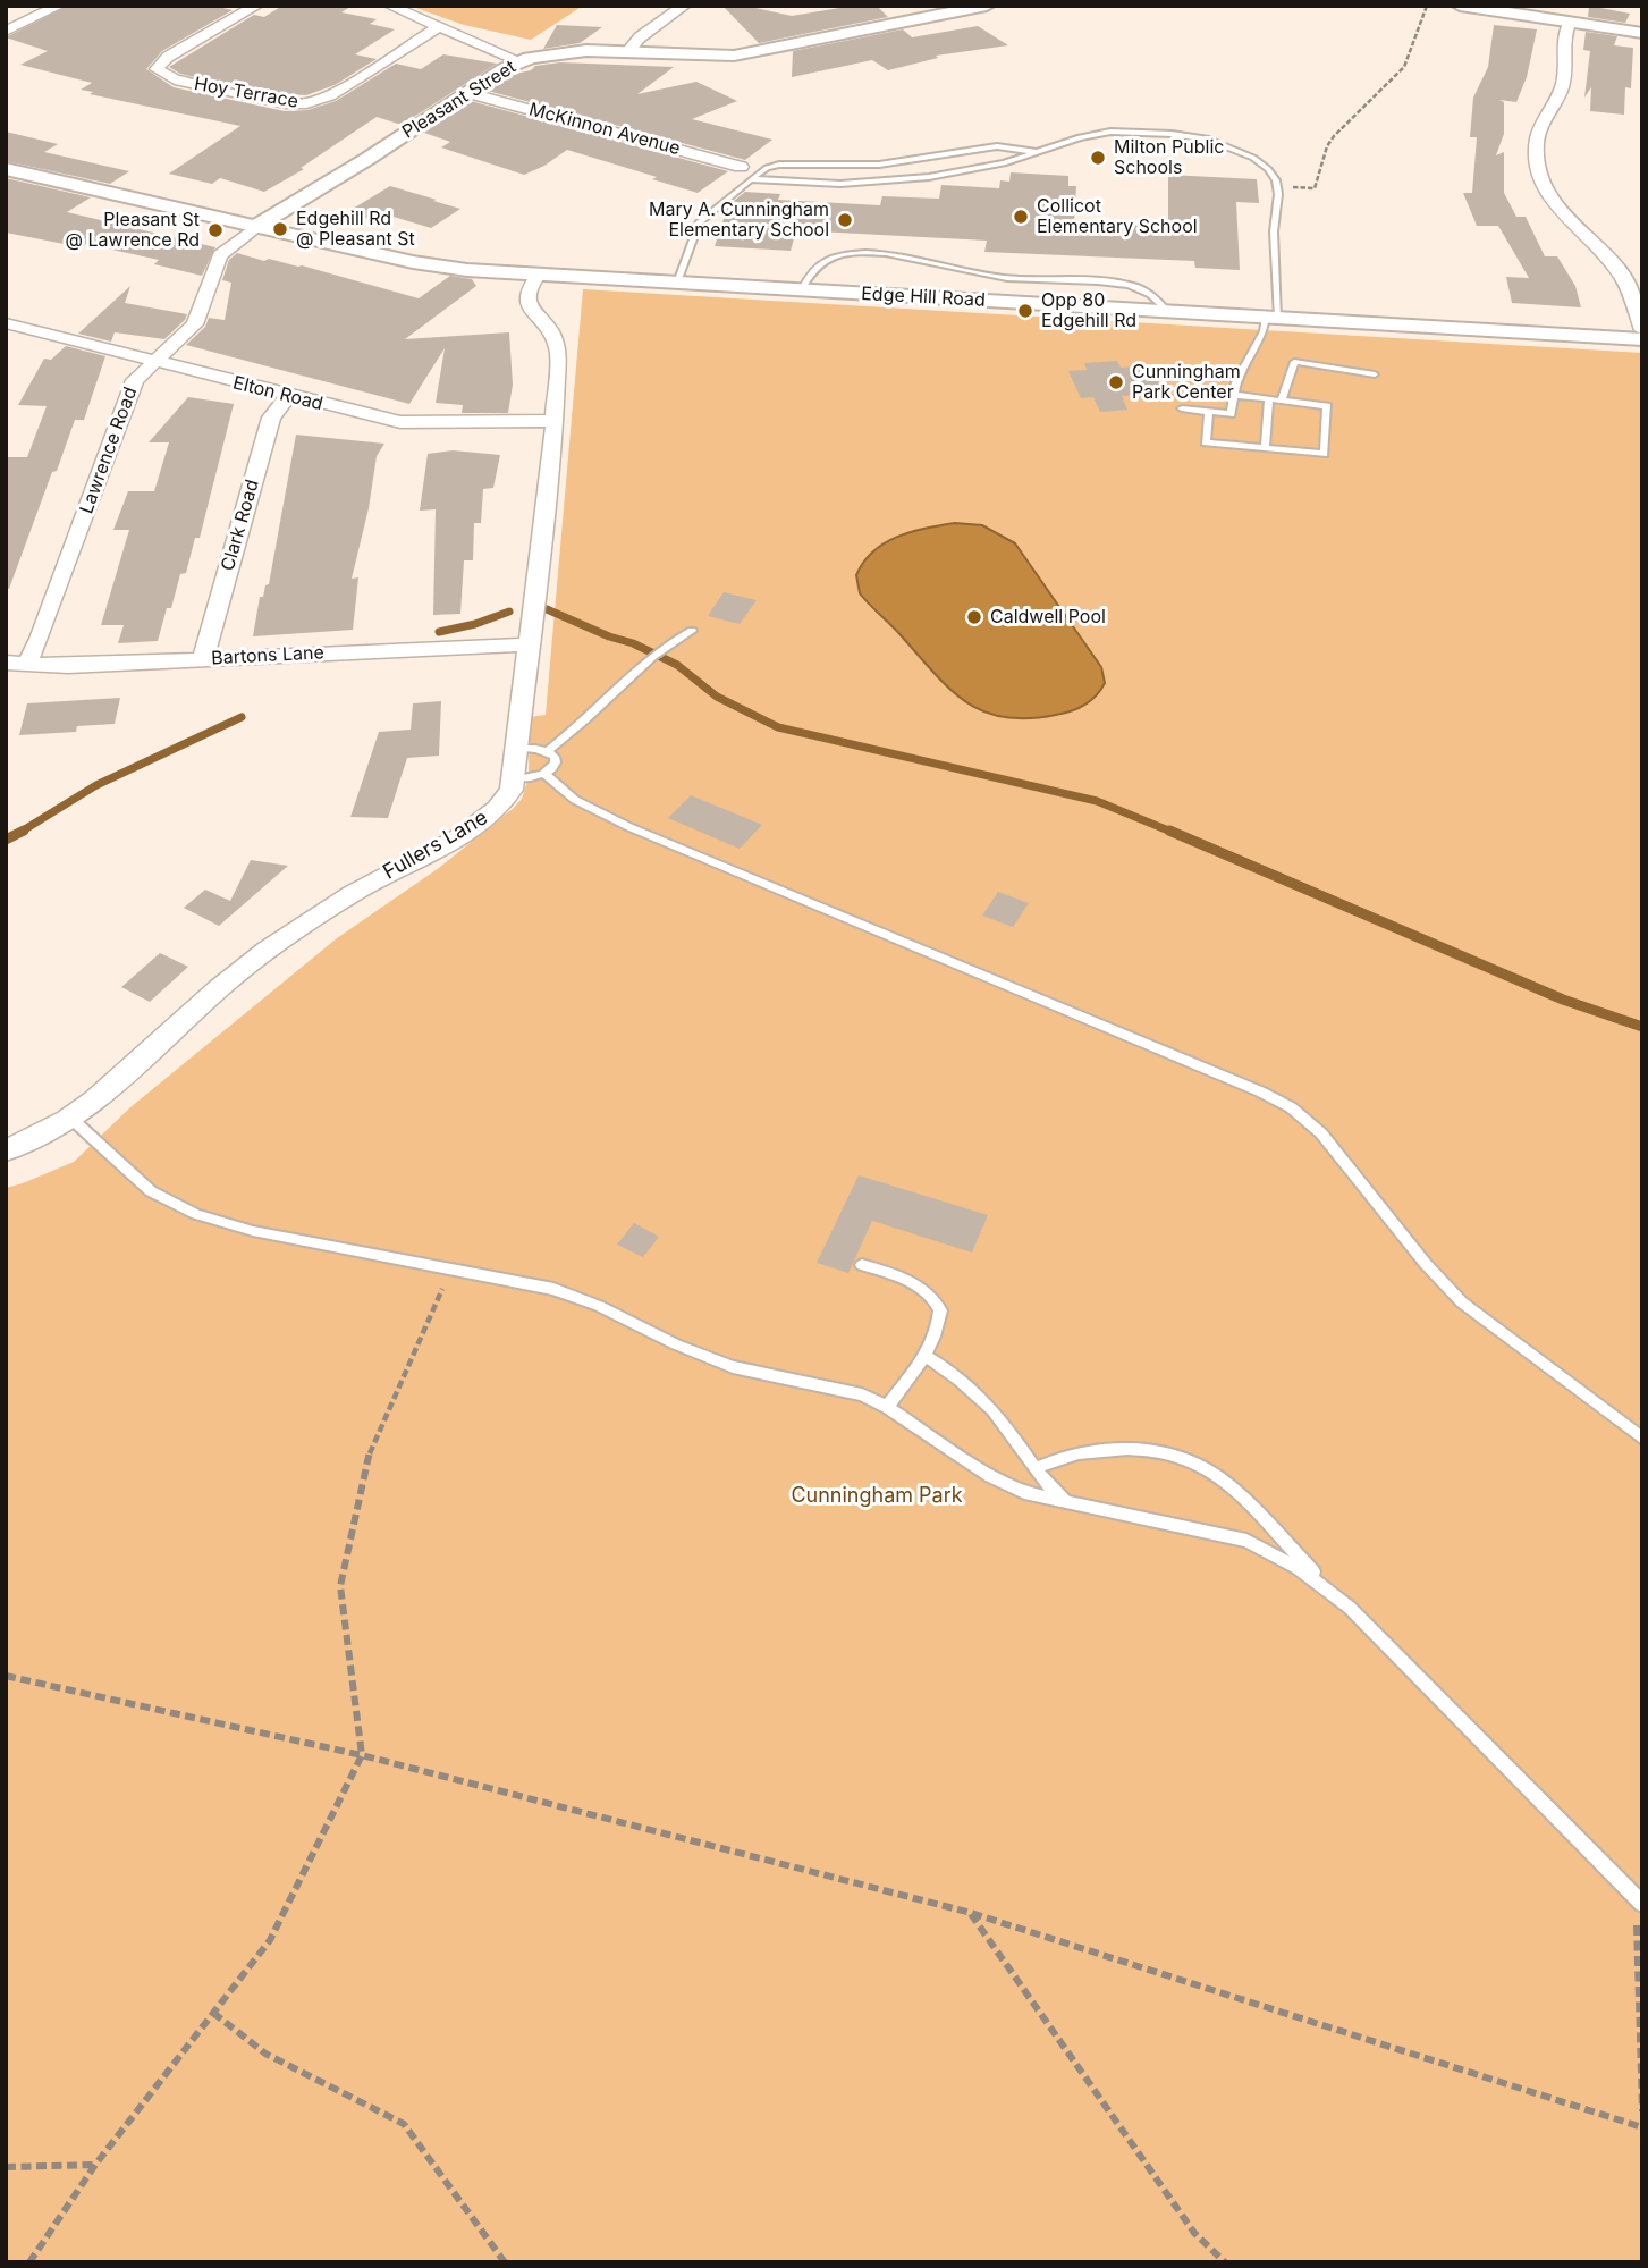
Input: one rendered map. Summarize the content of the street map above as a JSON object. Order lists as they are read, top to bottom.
{
  "streets": {
    "street": [
      "Hoy Terrace",
      "Pleasant Street",
      "McKinnon Avenue",
      "Edge Hill Road",
      "Elton Road",
      "Lawrence Road",
      "Clark Road",
      "Bartons Lane",
      "Fullers Lane"
    ]
  },
  "crossings": [
    ["Pleasant Street", "McKinnon Avenue"],
    ["Pleasant Street", "Edge Hill Road"],
    ["Pleasant Street", "Lawrence Road"],
    ["Edge Hill Road", "Lawrence Road"],
    ["Elton Road", "Lawrence Road"],
    ["Elton Road", "Clark Road"],
    ["Lawrence Road", "Bartons Lane"],
    ["Clark Road", "Bartons Lane"]
  ],
  "parks": ["Cunningham Park"],
  "places": [
    "Milton Public Schools",
    "Collicot Elementary School",
    "Mary A. Cunningham Elementary School",
    "Edgehill Rd @ Pleasant St",
    "Pleasant St @ Lawrence Rd",
    "Opp 80 Edgehill Rd",
    "Cunningham Park Center",
    "Caldwell Pool"
  ]
}
